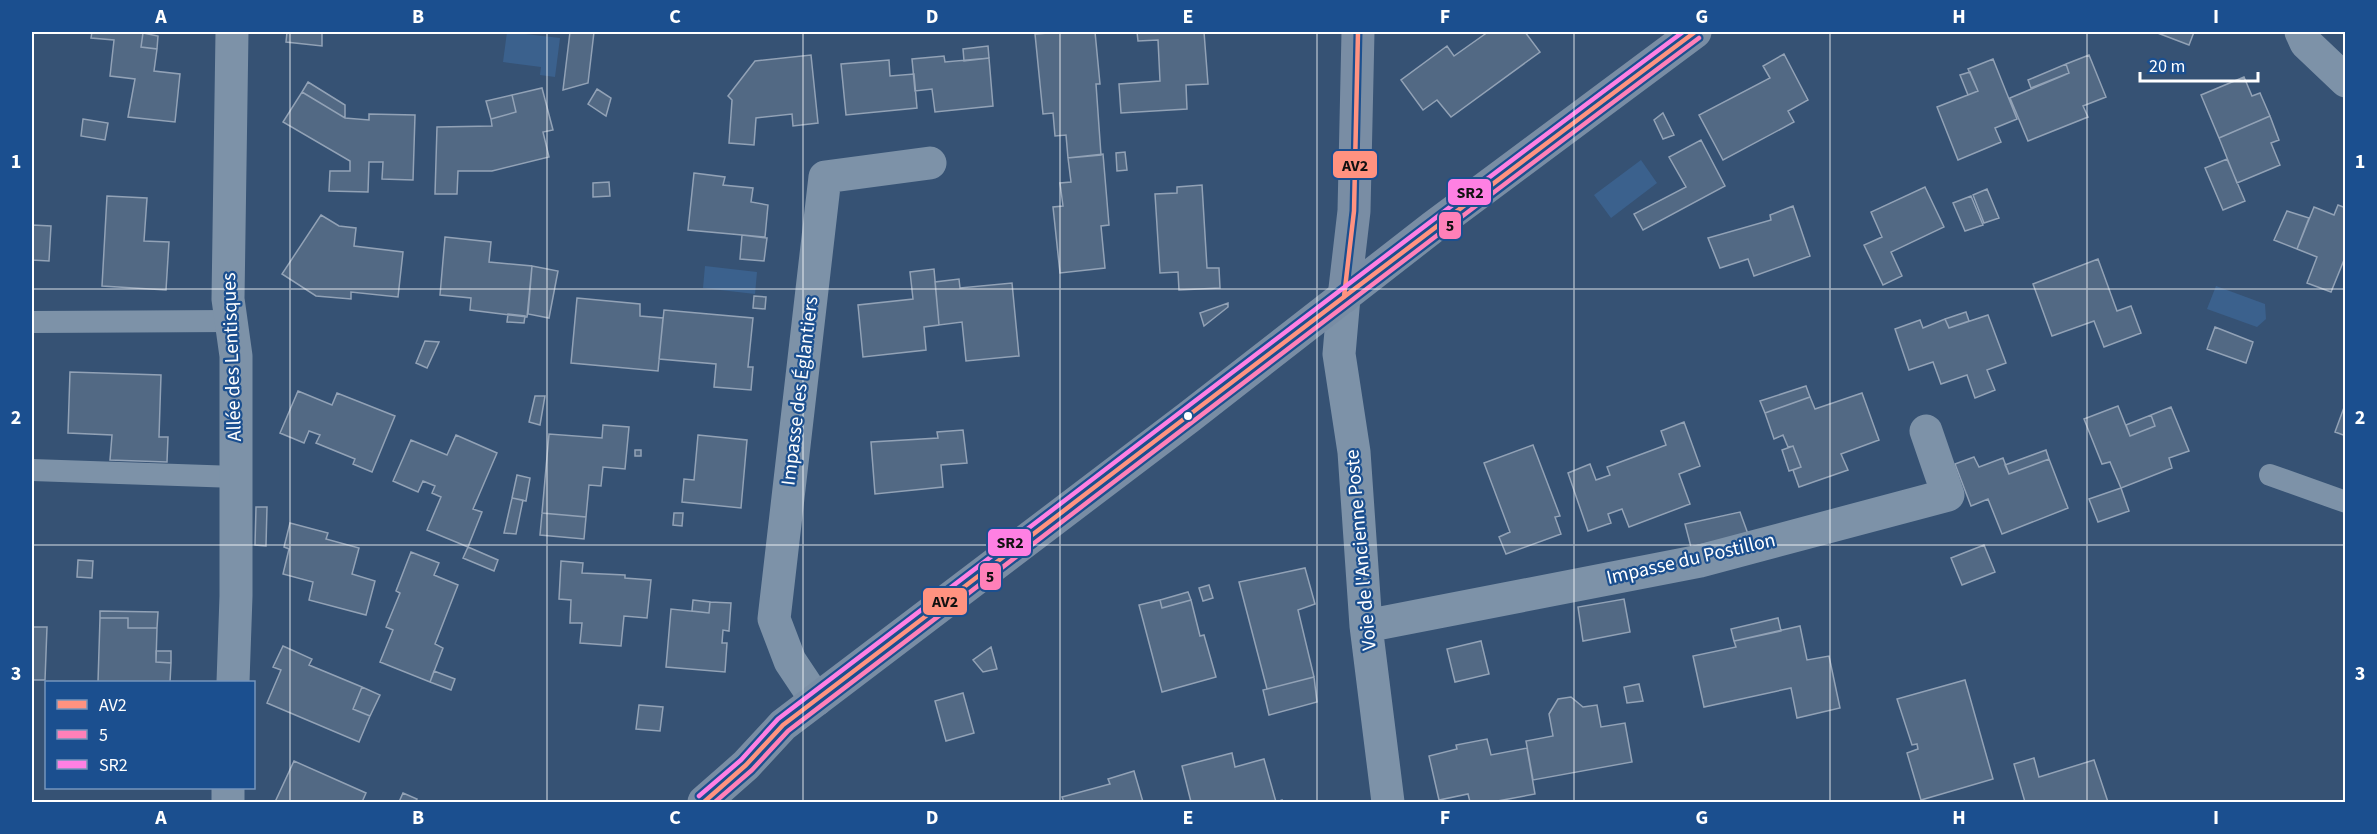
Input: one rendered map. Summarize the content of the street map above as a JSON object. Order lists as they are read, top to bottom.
{
  "streets": {
    "street": [
      "Allée des Lentisques",
      "Impasse des Églantiers",
      "Voie de l'Ancienne Poste",
      "Impasse du Postillon"
    ]
  },
  "crossings": [
    ["Voie de l'Ancienne Poste", "Impasse du Postillon"]
  ],
  "lines": ["transit line AV2", "transit line SR2", "transit line 5"],
  "legend": ["AV2", "5", "SR2"],
  "scale_bar": "20 m",
  "grid": {
    "columns": [
      "A",
      "B",
      "C",
      "D",
      "E",
      "F",
      "G",
      "H",
      "I"
    ],
    "rows": ["1", "2", "3"]
  }
}
